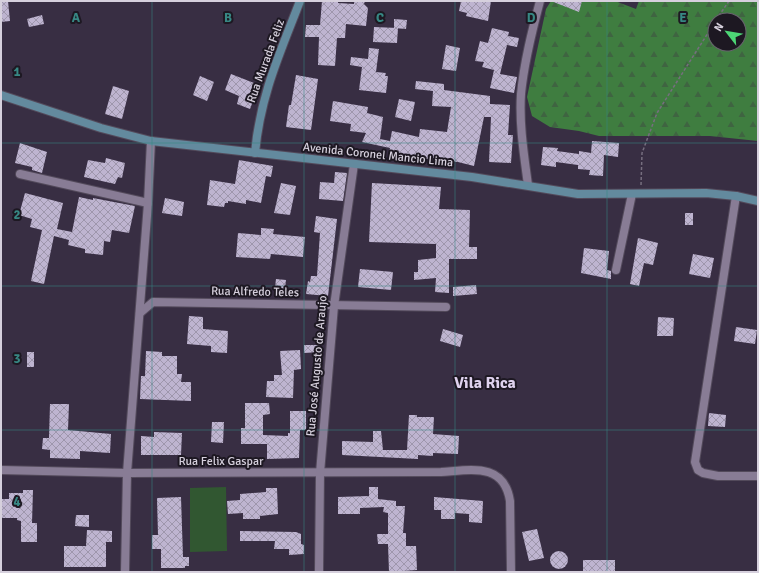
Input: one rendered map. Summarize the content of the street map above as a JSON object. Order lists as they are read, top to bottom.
{
  "streets": {
    "street": [
      "Rua Murada Feliz",
      "Avenida Coronel Mancio Lima",
      "Rua Alfredo Teles",
      "Rua José Augusto de Araujo",
      "Rua Felix Gaspar"
    ]
  },
  "crossings": [
    ["Rua Murada Feliz", "Avenida Coronel Mancio Lima"],
    ["Avenida Coronel Mancio Lima", "Rua José Augusto de Araujo"],
    ["Rua Alfredo Teles", "Rua José Augusto de Araujo"],
    ["Rua José Augusto de Araujo", "Rua Felix Gaspar"]
  ],
  "districts": ["Vila Rica"],
  "north": "top left",
  "grid": {
    "columns": [
      "A",
      "B",
      "C",
      "D",
      "E"
    ],
    "rows": [
      "1",
      "2",
      "3",
      "4"
    ]
  }
}
